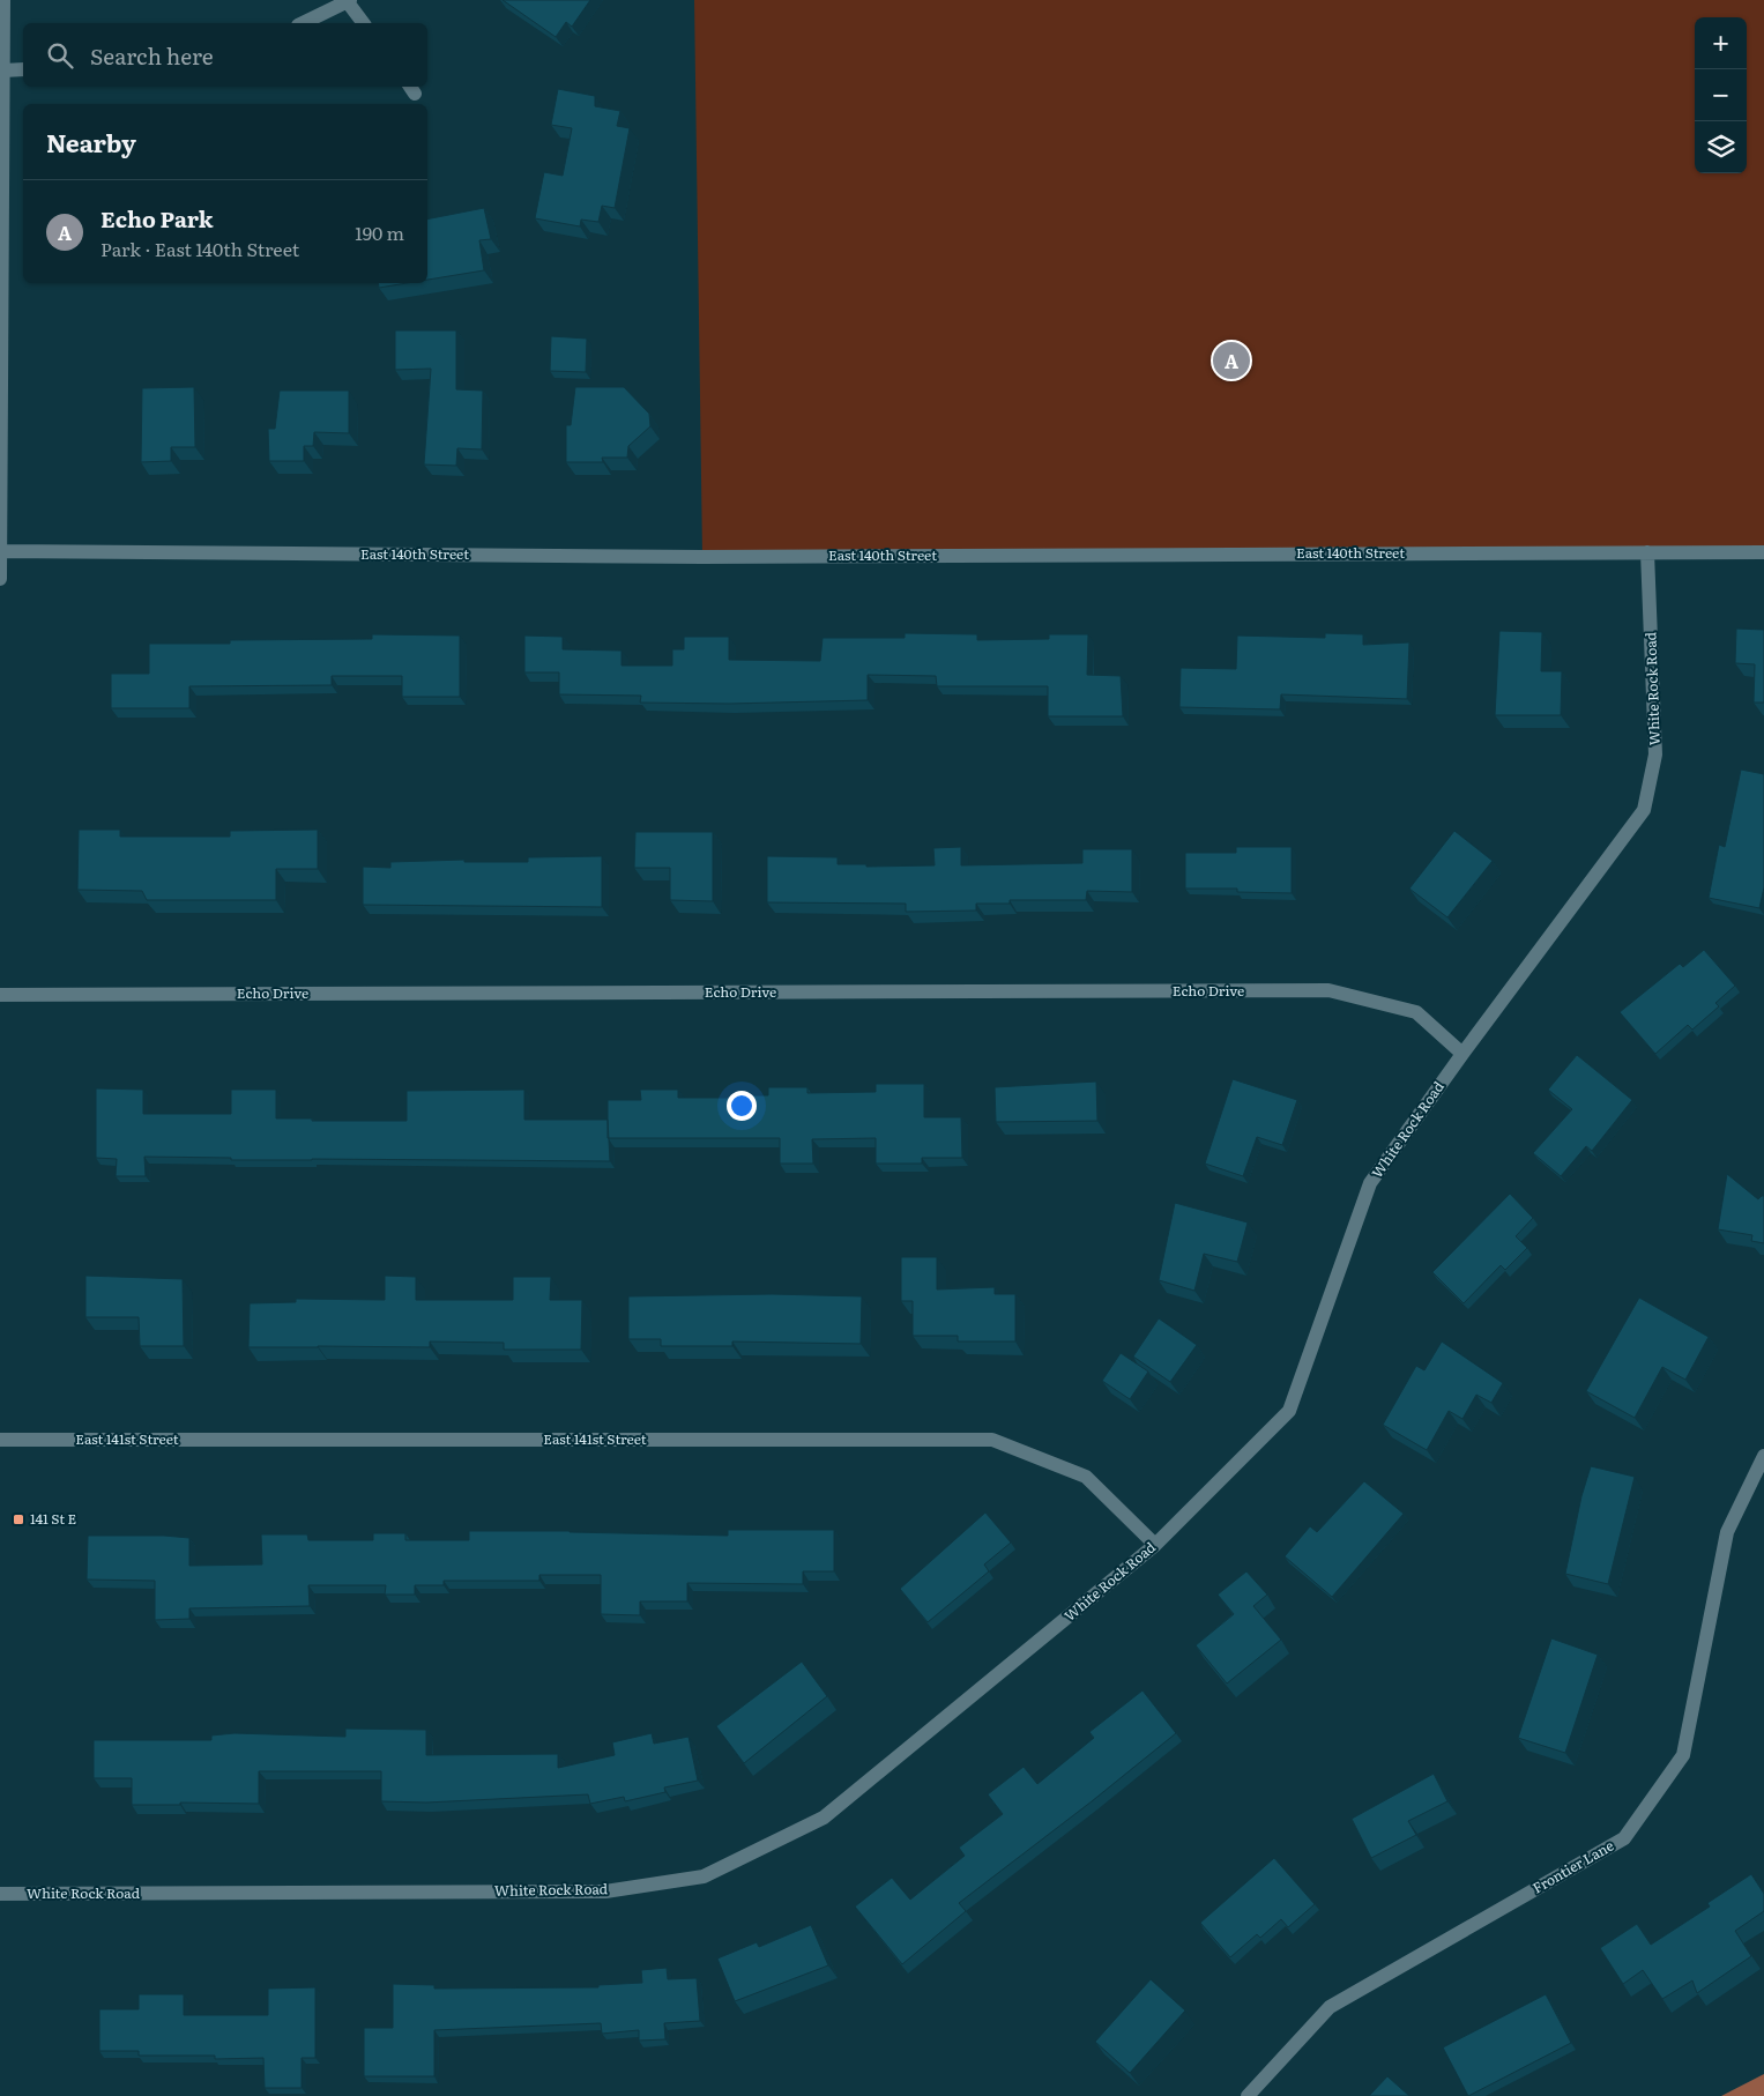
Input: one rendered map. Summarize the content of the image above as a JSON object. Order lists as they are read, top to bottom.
{
  "streets": {
    "street": [
      "East 140th Street",
      "White Rock Road",
      "Echo Drive",
      "East 141st Street",
      "Frontier Lane"
    ]
  },
  "crossings": [
    ["East 140th Street", "White Rock Road"],
    ["White Rock Road", "Echo Drive"],
    ["White Rock Road", "East 141st Street"]
  ],
  "places": {
    "transit": ["141 St E"]
  },
  "page": {
    "map_buttons": ["+", "−"],
    "search": "Search here",
    "heading": "Nearby",
    "list": [
      {
        "mark": "A",
        "name": "Echo Park",
        "note": "Park · East 140th Street",
        "value": "190 m"
      }
    ],
    "pins": "A"
  }
}
